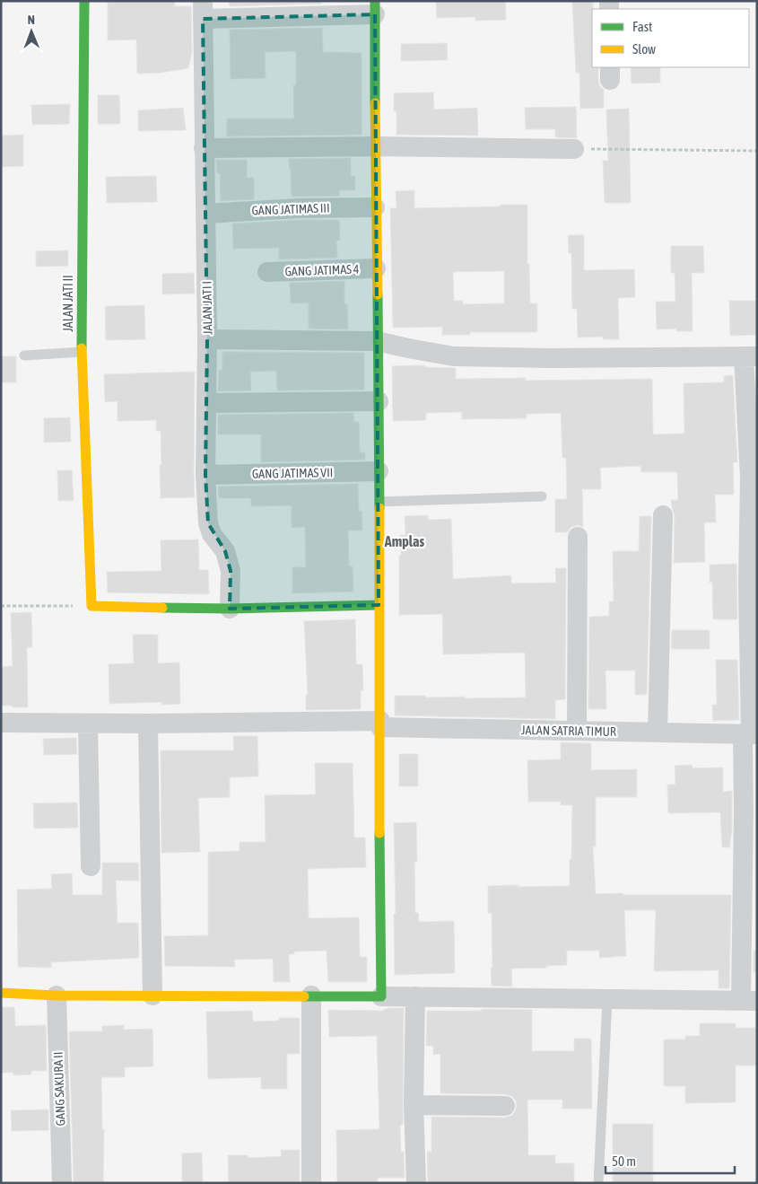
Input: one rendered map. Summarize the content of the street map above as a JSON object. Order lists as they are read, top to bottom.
{
  "streets": {
    "street": [
      "GANG JATIMAS III",
      "GANG JATIMAS 4",
      "JALAN JATI II",
      "JALAN JATI I",
      "GANG JATIMAS VII",
      "JALAN SATRIA TIMUR",
      "GANG SAKURA II"
    ]
  },
  "crossings": [
    ["GANG JATIMAS III", "JALAN JATI I"],
    ["JALAN JATI I", "GANG JATIMAS VII"]
  ],
  "districts": ["Amplas"],
  "legend": ["Fast", "Slow"],
  "scale_bar": "50 m",
  "north": "top"
}
